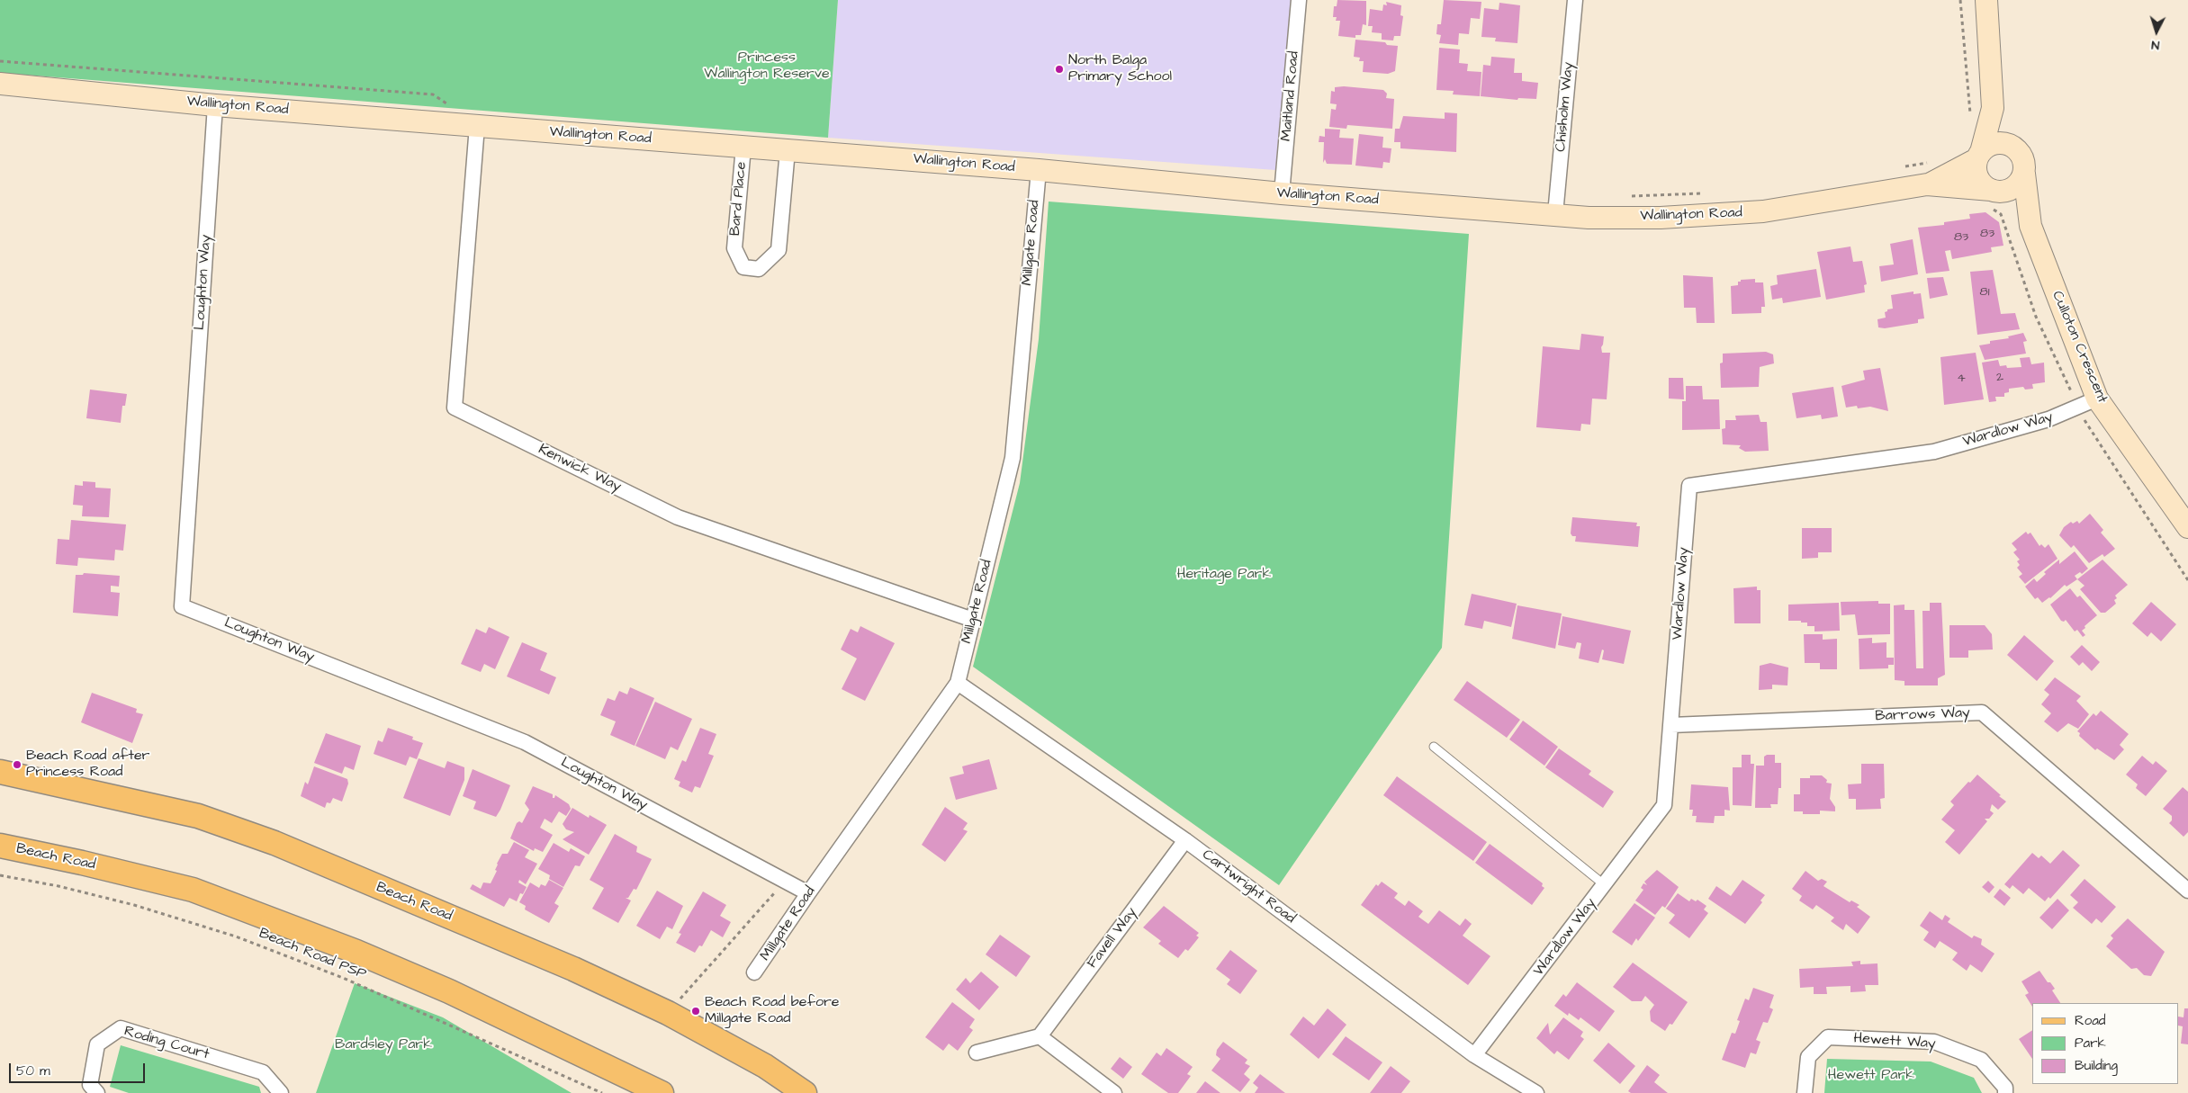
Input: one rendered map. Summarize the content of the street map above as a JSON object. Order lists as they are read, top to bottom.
{
  "streets": {
    "main road": ["Beach Road"],
    "street": [
      "Maitland Road",
      "Wallington Road",
      "Chisholm Way",
      "Bard Place",
      "Millgate Road",
      "Loughton Way",
      "Culloton Crescent",
      "Wardlow Way",
      "Kenwick Way",
      "Barrows Way",
      "Cartwright Road",
      "Favell Way",
      "Hewett Way",
      "Roding Court"
    ],
    "path": ["Beach Road PSP"]
  },
  "crossings": [
    ["Maitland Road", "Wallington Road"],
    ["Wallington Road", "Chisholm Way"],
    ["Wallington Road", "Bard Place"],
    ["Wallington Road", "Millgate Road"],
    ["Wallington Road", "Loughton Way"],
    ["Wallington Road", "Culloton Crescent"],
    ["Wallington Road", "Kenwick Way"],
    ["Millgate Road", "Loughton Way"],
    ["Millgate Road", "Kenwick Way"],
    ["Millgate Road", "Cartwright Road"],
    ["Culloton Crescent", "Wardlow Way"],
    ["Wardlow Way", "Barrows Way"],
    ["Wardlow Way", "Cartwright Road"],
    ["Cartwright Road", "Favell Way"]
  ],
  "parks": [
    "Princess Wallington Reserve",
    "Heritage Park",
    "Bardsley Park",
    "Hewett Park"
  ],
  "places": ["North Balga Primary School", "Beach Road after Princess Road", "Beach Road before Millgate Road"],
  "house_numbers": [
    "83",
    "83",
    "81",
    "2",
    "4"
  ],
  "legend": ["Road", "Park", "Building"],
  "scale_bar": "50 m",
  "north": "bottom"
}
